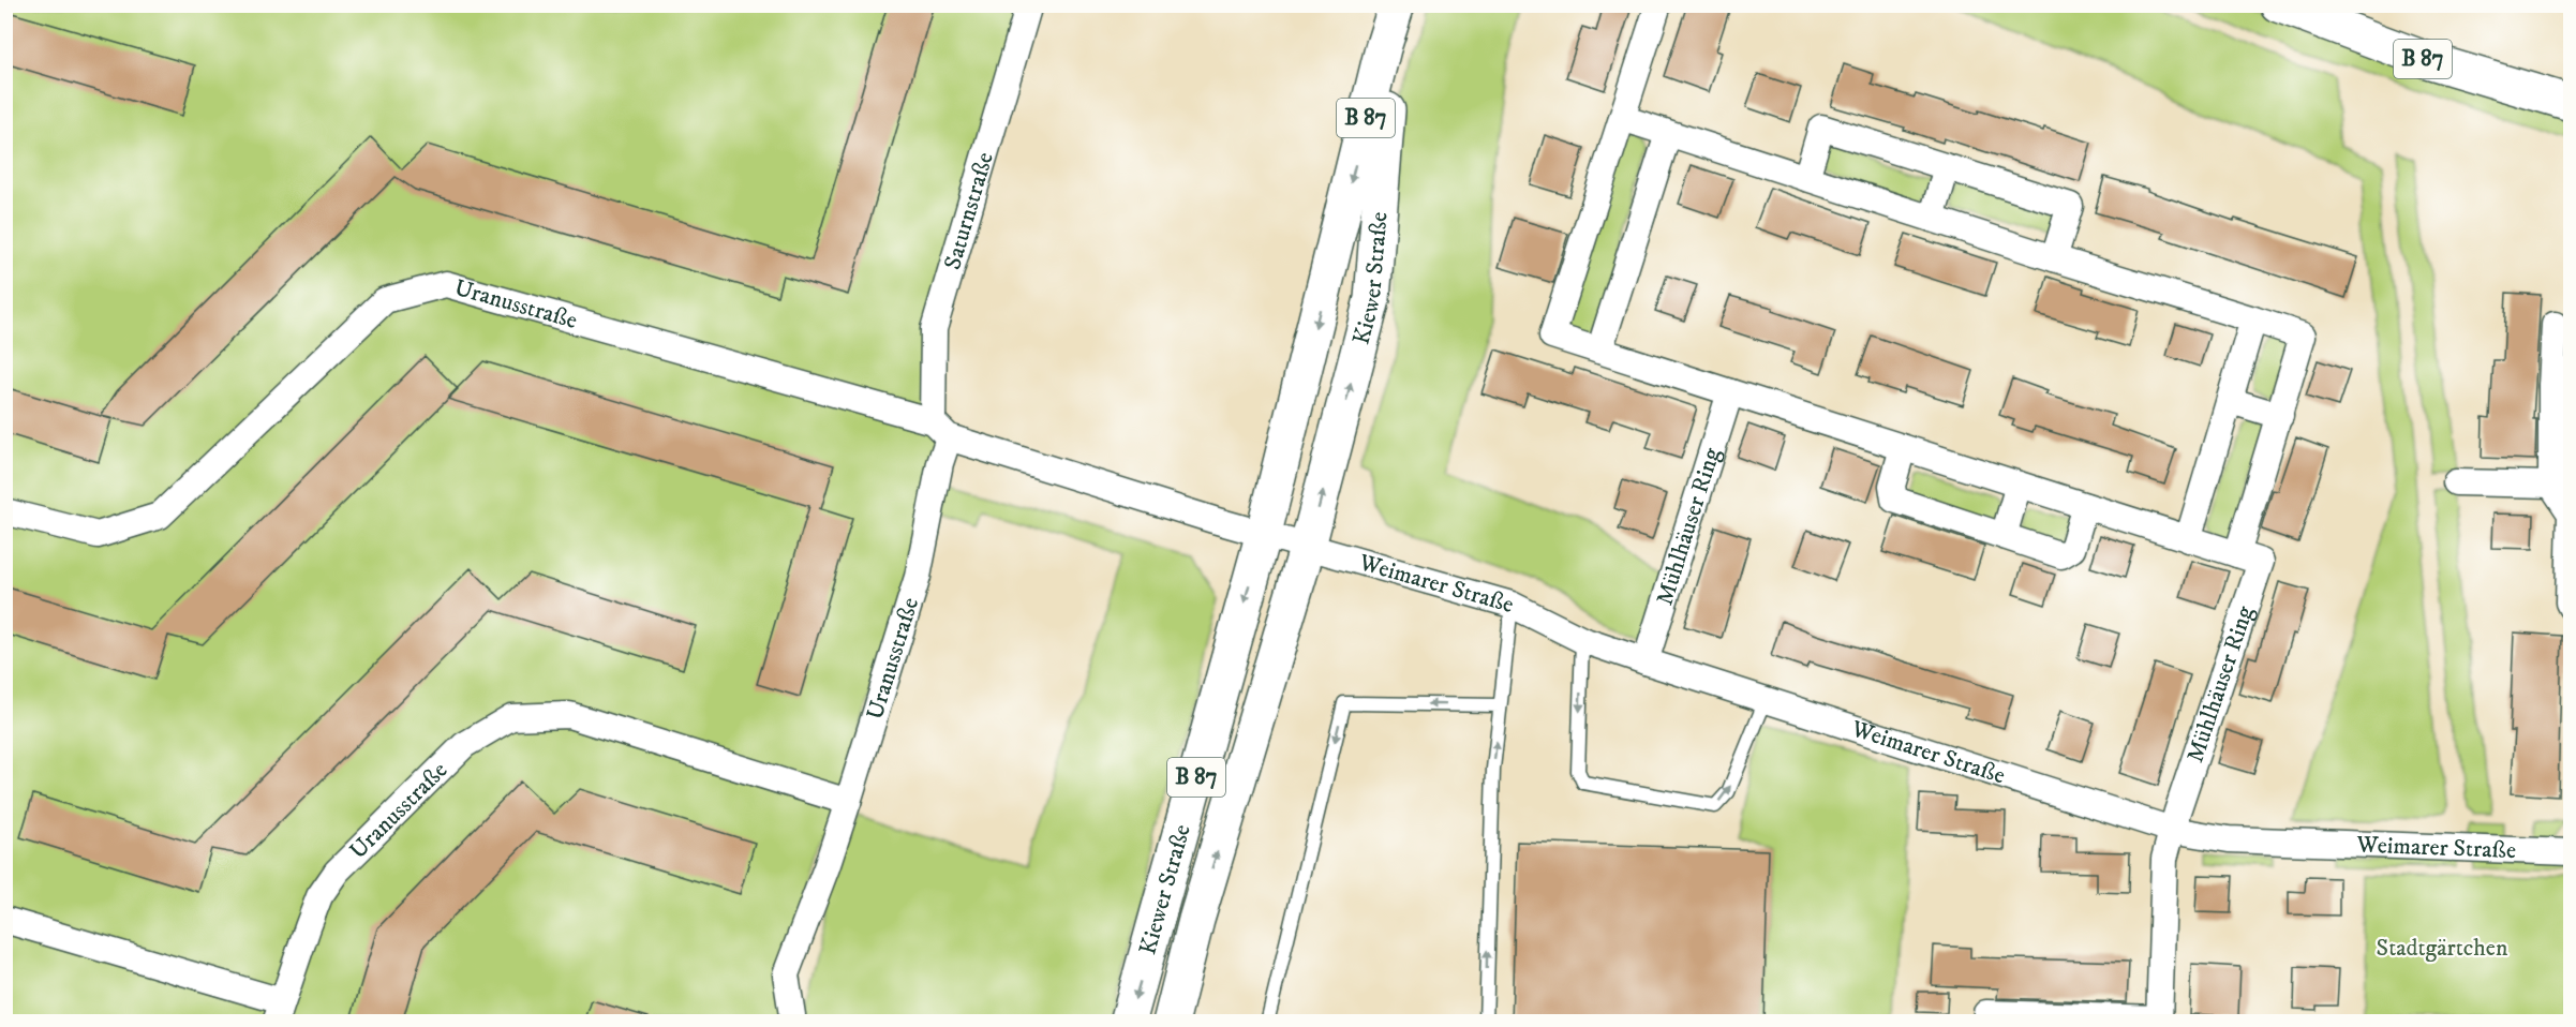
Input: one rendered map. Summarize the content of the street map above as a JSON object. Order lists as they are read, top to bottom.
{
  "streets": {
    "main road": ["B 87", "Kiewer Straße"],
    "street": [
      "Saturnstraße",
      "Uranusstraße",
      "Mühlhäuser Ring",
      "Weimarer Straße"
    ]
  },
  "crossings": [
    ["Saturnstraße", "Uranusstraße"],
    ["Kiewer Straße", "Uranusstraße"],
    ["Kiewer Straße", "Weimarer Straße"],
    ["Mühlhäuser Ring", "Weimarer Straße"]
  ],
  "parks": ["Stadtgärtchen"]
}
